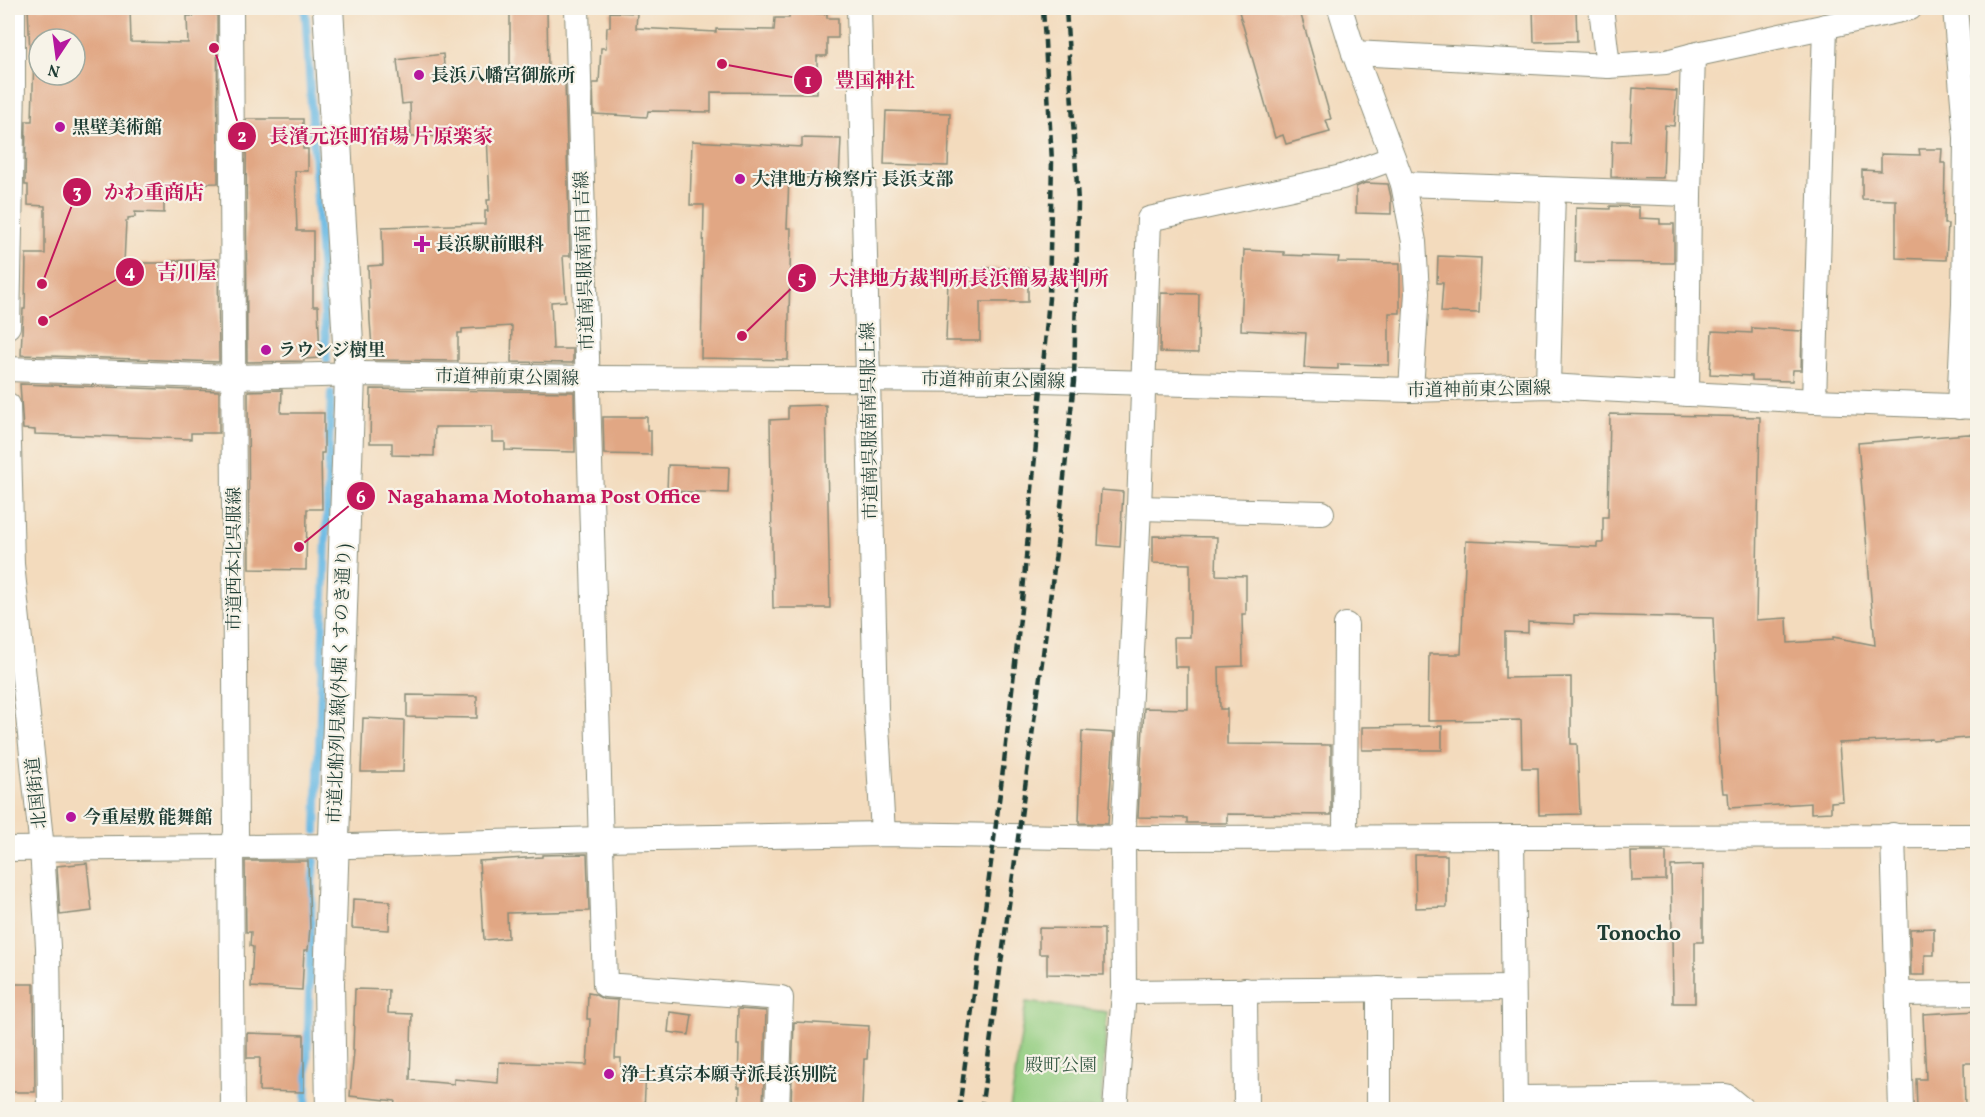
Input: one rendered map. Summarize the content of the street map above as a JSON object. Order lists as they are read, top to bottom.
{
  "streets": {
    "street": [
      "市道南呉服南南日吉線",
      "市道神前東公園線",
      "市道南呉服南南呉服上線",
      "市道西本北呉服線",
      "市道北船列見線(外堀くすのき通り)",
      "北国街道"
    ]
  },
  "crossings": [
    ["市道南呉服南南日吉線", "市道神前東公園線"],
    ["市道神前東公園線", "市道南呉服南南呉服上線"],
    ["市道神前東公園線", "市道西本北呉服線"],
    ["市道神前東公園線", "市道北船列見線(外堀くすのき通り)"]
  ],
  "districts": ["Tonocho"],
  "parks": ["殿町公園"],
  "places": {
    "other": [
      "長濱元浜町宿場 片原楽家",
      "豊国神社",
      "長浜八幡宮御旅所",
      "黒壁美術館",
      "大津地方検察庁 長浜支部",
      "かわ重商店",
      "吉川屋",
      "大津地方裁判所長浜簡易裁判所",
      "ラウンジ樹里",
      "Nagahama Motohama Post Office",
      "今重屋敷 能舞館",
      "浄土真宗本願寺派長浜別院"
    ],
    "health": ["長浜駅前眼科"]
  },
  "north": "bottom"
}
